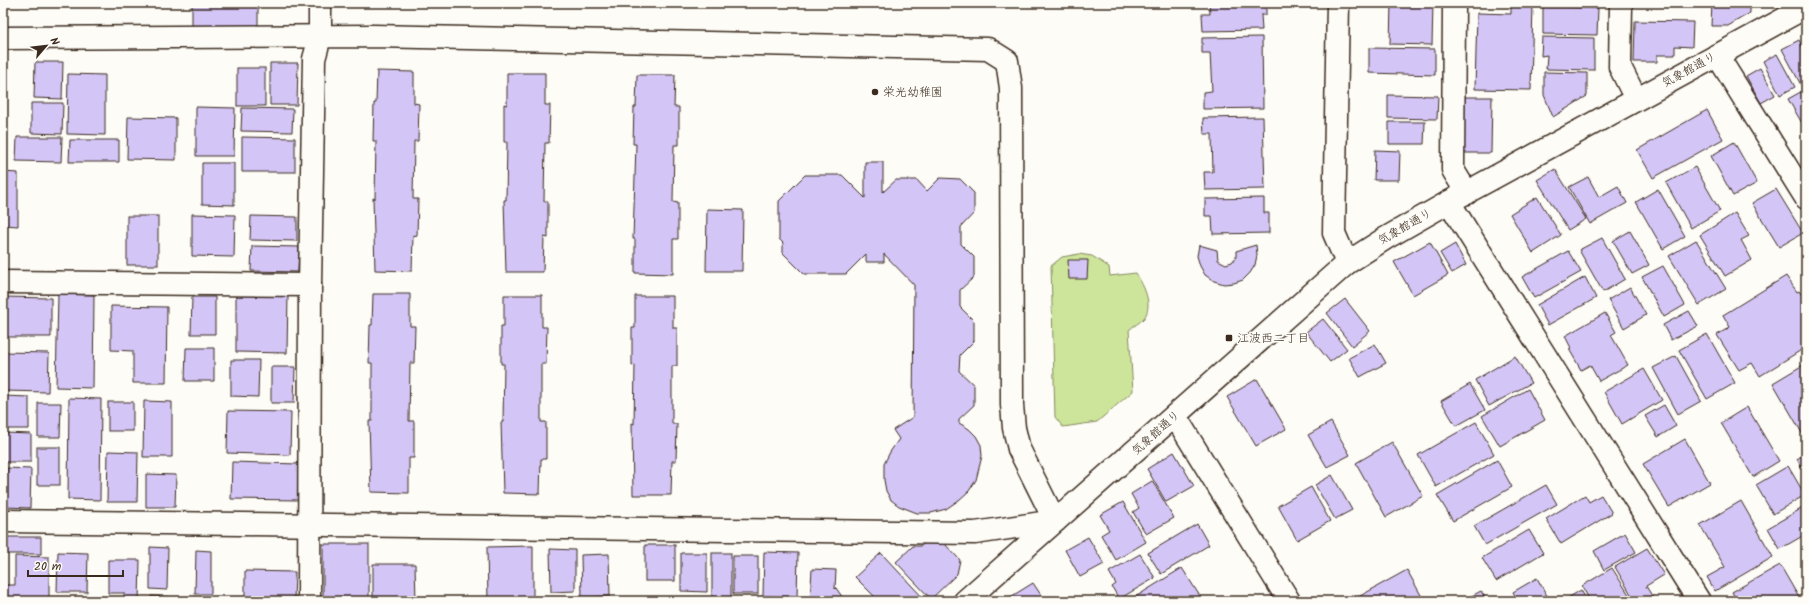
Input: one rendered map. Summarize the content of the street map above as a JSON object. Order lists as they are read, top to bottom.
{
  "streets": {
    "street": ["気象館通り"]
  },
  "places": {
    "other": ["栄光幼稚園"],
    "transit": ["江波西二丁目"]
  },
  "scale_bar": "20 m",
  "north": "top right"
}
